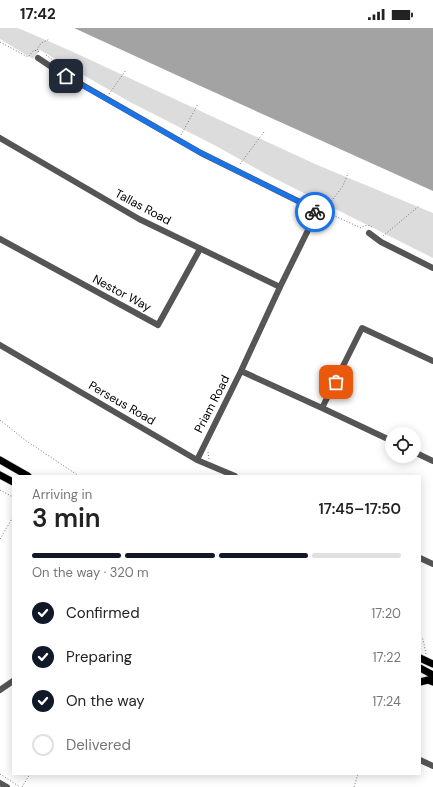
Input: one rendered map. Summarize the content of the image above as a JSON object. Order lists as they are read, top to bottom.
{
  "streets": {
    "street": [
      "Tallas Road",
      "Nestor Way",
      "Perseus Road",
      "Priam Road"
    ]
  },
  "crossings": [
    ["Tallas Road", "Nestor Way"],
    ["Tallas Road", "Priam Road"],
    ["Perseus Road", "Priam Road"]
  ],
  "page": {
    "status": "17:42",
    "heading": ["3 min", "Arriving in", "17:45–17:50"],
    "bar": "On the way · 320 m",
    "list": [
      ["Confirmed", "17:20"],
      ["Preparing", "17:22"],
      ["On the way", "17:24"],
      "Delivered"
    ]
  }
}
